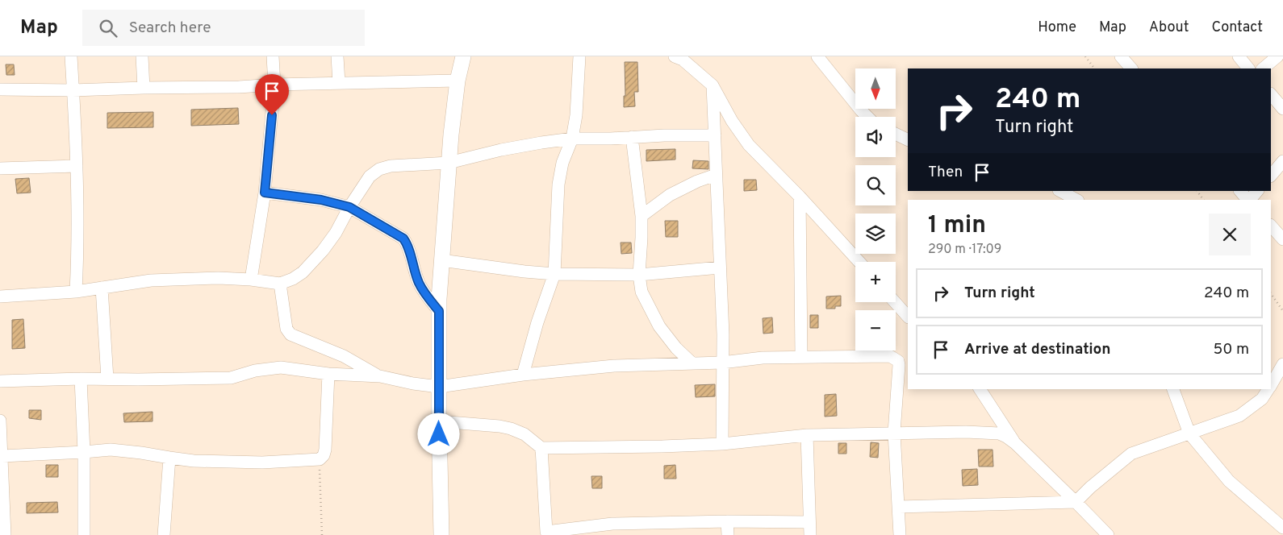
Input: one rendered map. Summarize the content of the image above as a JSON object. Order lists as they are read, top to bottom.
{
  "north": "bottom",
  "page": {
    "header": "Map",
    "search": "Search here",
    "nav": [
      "Home",
      "Map",
      "About",
      "Contact"
    ],
    "map_buttons": ["+", "−"],
    "turn": ["240 m", "Turn right"],
    "then": "Then",
    "heading": ["1 min", "290 m · 17:09"],
    "list": [
      {
        "name": "Turn right",
        "value": "240 m"
      },
      {
        "name": "Arrive at destination",
        "value": "50 m"
      }
    ]
  }
}
